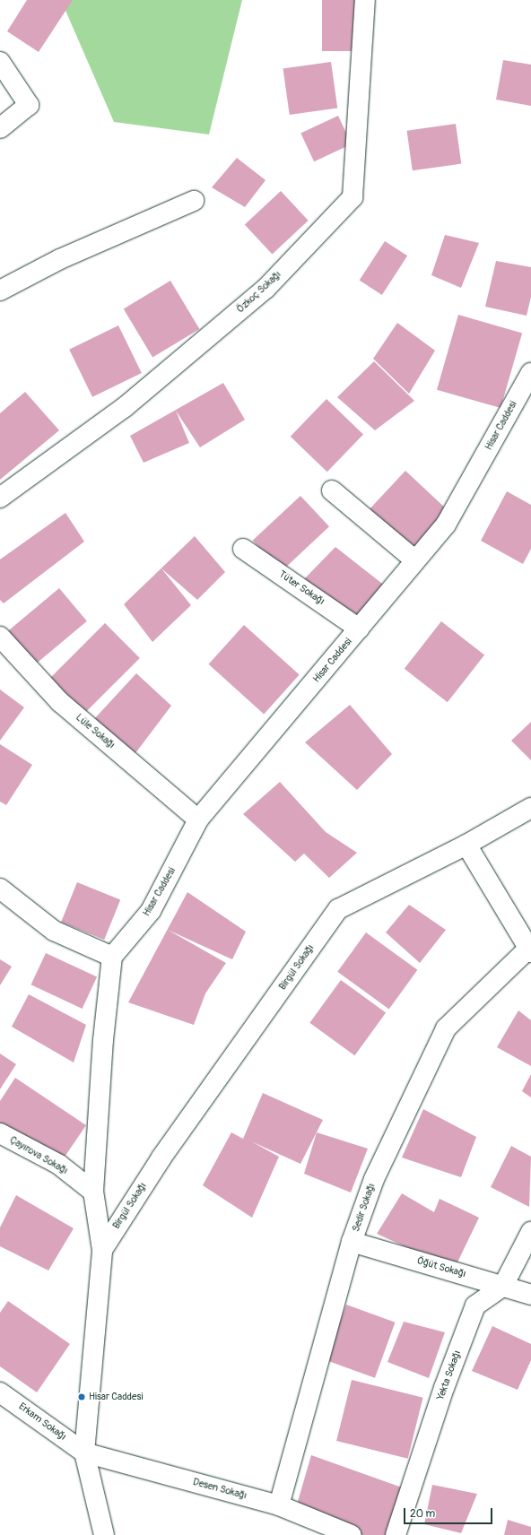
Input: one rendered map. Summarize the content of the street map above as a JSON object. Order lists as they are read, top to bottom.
{
  "streets": {
    "street": [
      "Özkoç Sokağı",
      "Hisar Caddesi",
      "Tüter Sokağı",
      "Lüle Sokağı",
      "Birgül Sokağı",
      "Çayırova Sokağı",
      "Sedir Sokağı",
      "Öğüt Sokağı",
      "Yekta Sokağı",
      "Erkam Sokağı",
      "Desen Sokağı"
    ]
  },
  "crossings": [
    ["Hisar Caddesi", "Tüter Sokağı"],
    ["Hisar Caddesi", "Lüle Sokağı"],
    ["Sedir Sokağı", "Öğüt Sokağı"],
    ["Sedir Sokağı", "Desen Sokağı"],
    ["Öğüt Sokağı", "Yekta Sokağı"],
    ["Erkam Sokağı", "Desen Sokağı"]
  ],
  "places": ["Hisar Caddesi"],
  "scale_bar": "20 m"
}
